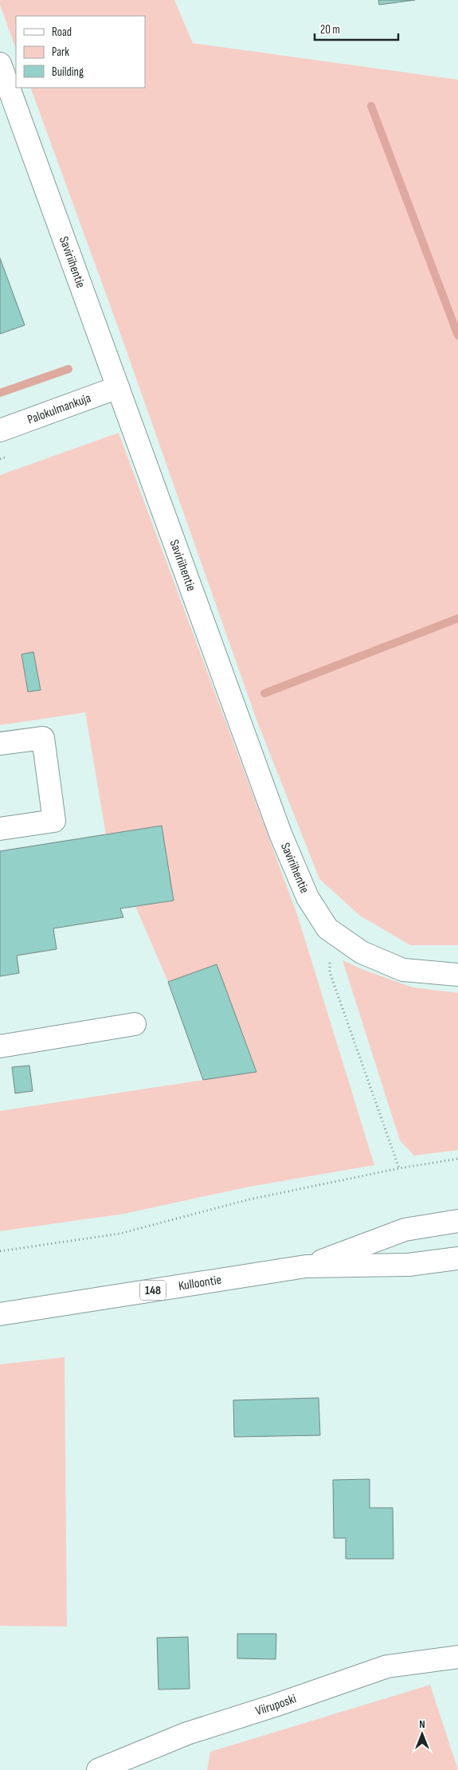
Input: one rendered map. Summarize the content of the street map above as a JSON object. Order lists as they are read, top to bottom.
{
  "streets": {
    "street": [
      "Saviriihentie",
      "Palokulmankuja",
      "Kulloontie",
      "148",
      "Viiruposki"
    ]
  },
  "crossings": [
    ["Saviriihentie", "Palokulmankuja"]
  ],
  "legend": ["Road", "Park", "Building"],
  "scale_bar": "20 m",
  "north": "top"
}
